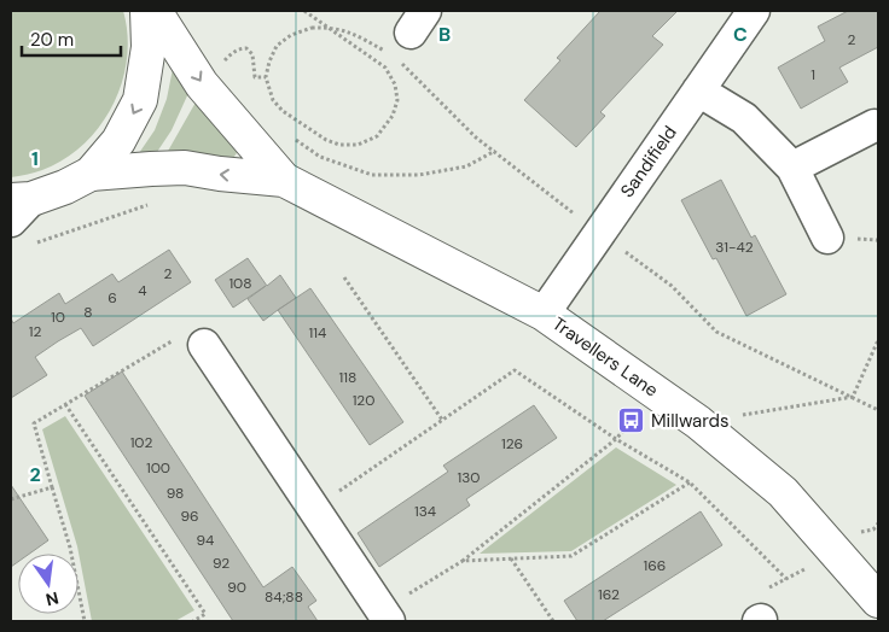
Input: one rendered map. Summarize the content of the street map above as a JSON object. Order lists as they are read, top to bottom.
{
  "streets": {
    "street": ["Sandifield", "Travellers Lane"]
  },
  "crossings": [
    ["Sandifield", "Travellers Lane"]
  ],
  "places": {
    "bus stop": ["Millwards"]
  },
  "house_numbers": [
    "2",
    "1",
    "31-42",
    "2",
    "108",
    "4",
    "6",
    "8",
    "10",
    "12",
    "114",
    "118",
    "120",
    "102",
    "126",
    "100",
    "130",
    "98",
    "134",
    "96",
    "94",
    "92",
    "166",
    "90",
    "162",
    "84;88"
  ],
  "scale_bar": "20 m",
  "north": "bottom",
  "grid": {
    "columns": ["B", "C"],
    "rows": ["1", "2"]
  }
}
